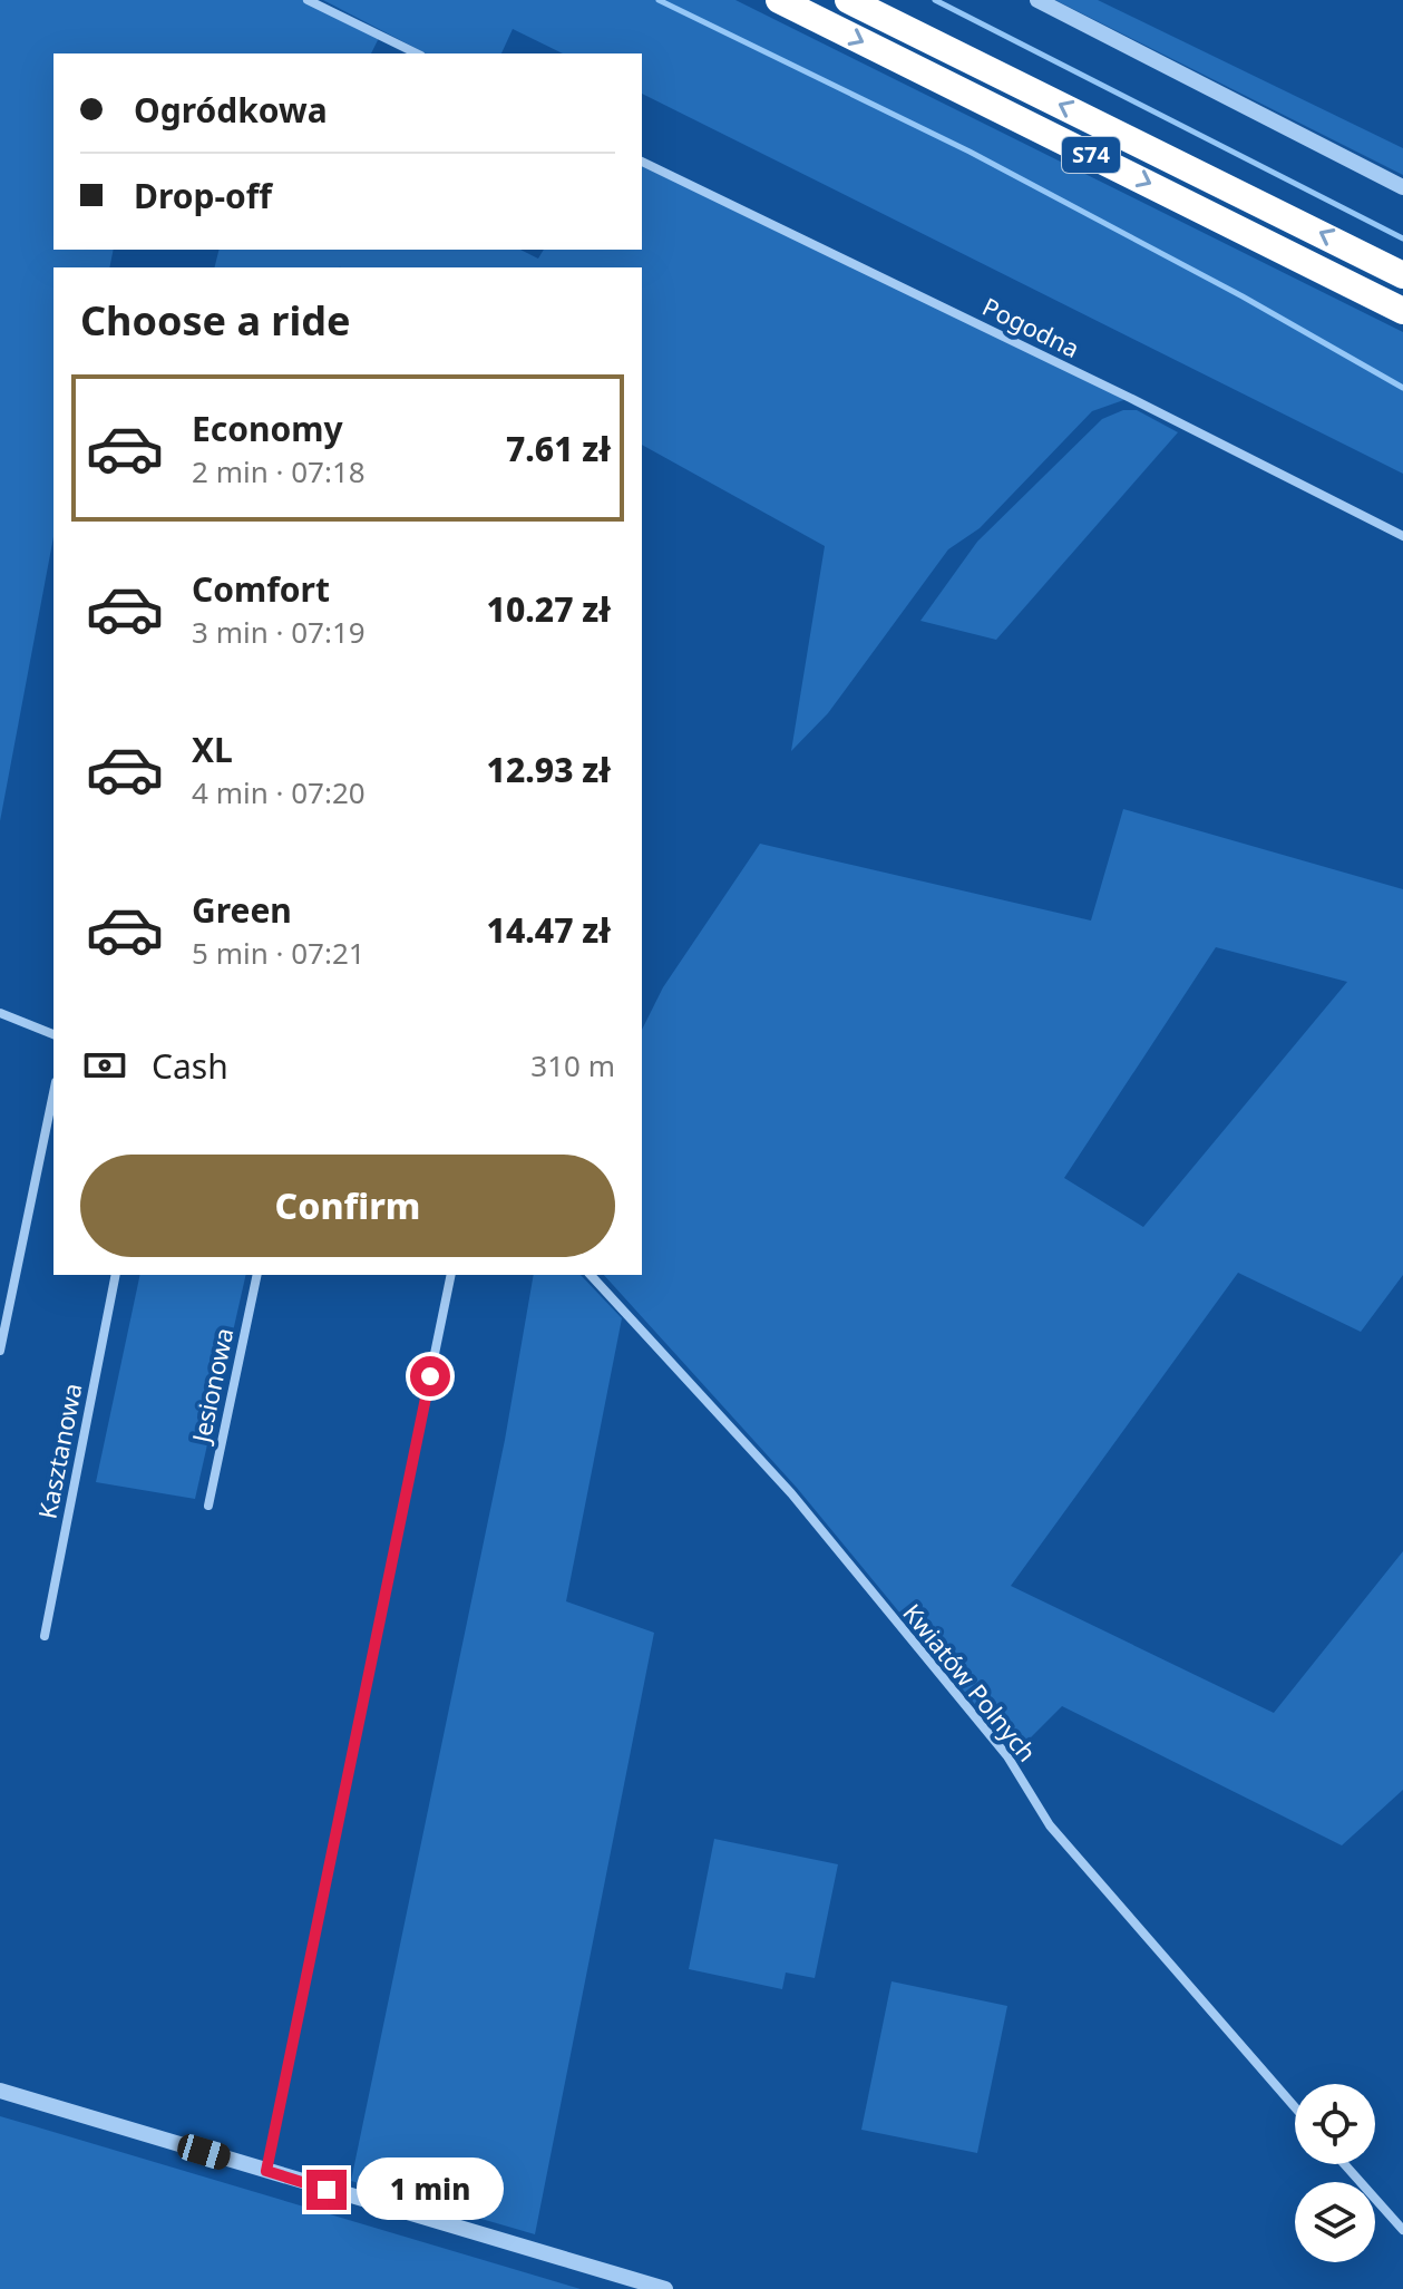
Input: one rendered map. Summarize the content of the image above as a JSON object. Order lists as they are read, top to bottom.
{
  "streets": {
    "highway": ["S74"],
    "street": [
      "Pogodna",
      "Jesionowa",
      "Kasztanowa",
      "Kwiatów Polnych"
    ]
  },
  "page": {
    "banner": ["Ogródkowa", "Drop-off"],
    "heading": "Choose a ride",
    "list": [
      {
        "name": "Economy",
        "note": "2 min · 07:18",
        "value": "7.61 zł"
      },
      {
        "name": "Comfort",
        "note": "3 min · 07:19",
        "value": "10.27 zł"
      },
      {
        "name": "XL",
        "note": "4 min · 07:20",
        "value": "12.93 zł"
      },
      {
        "name": "Green",
        "note": "5 min · 07:21",
        "value": "14.47 zł"
      }
    ],
    "pay": ["Cash", "310 m"],
    "buttons": "Confirm",
    "bubble": "1 min"
  }
}
